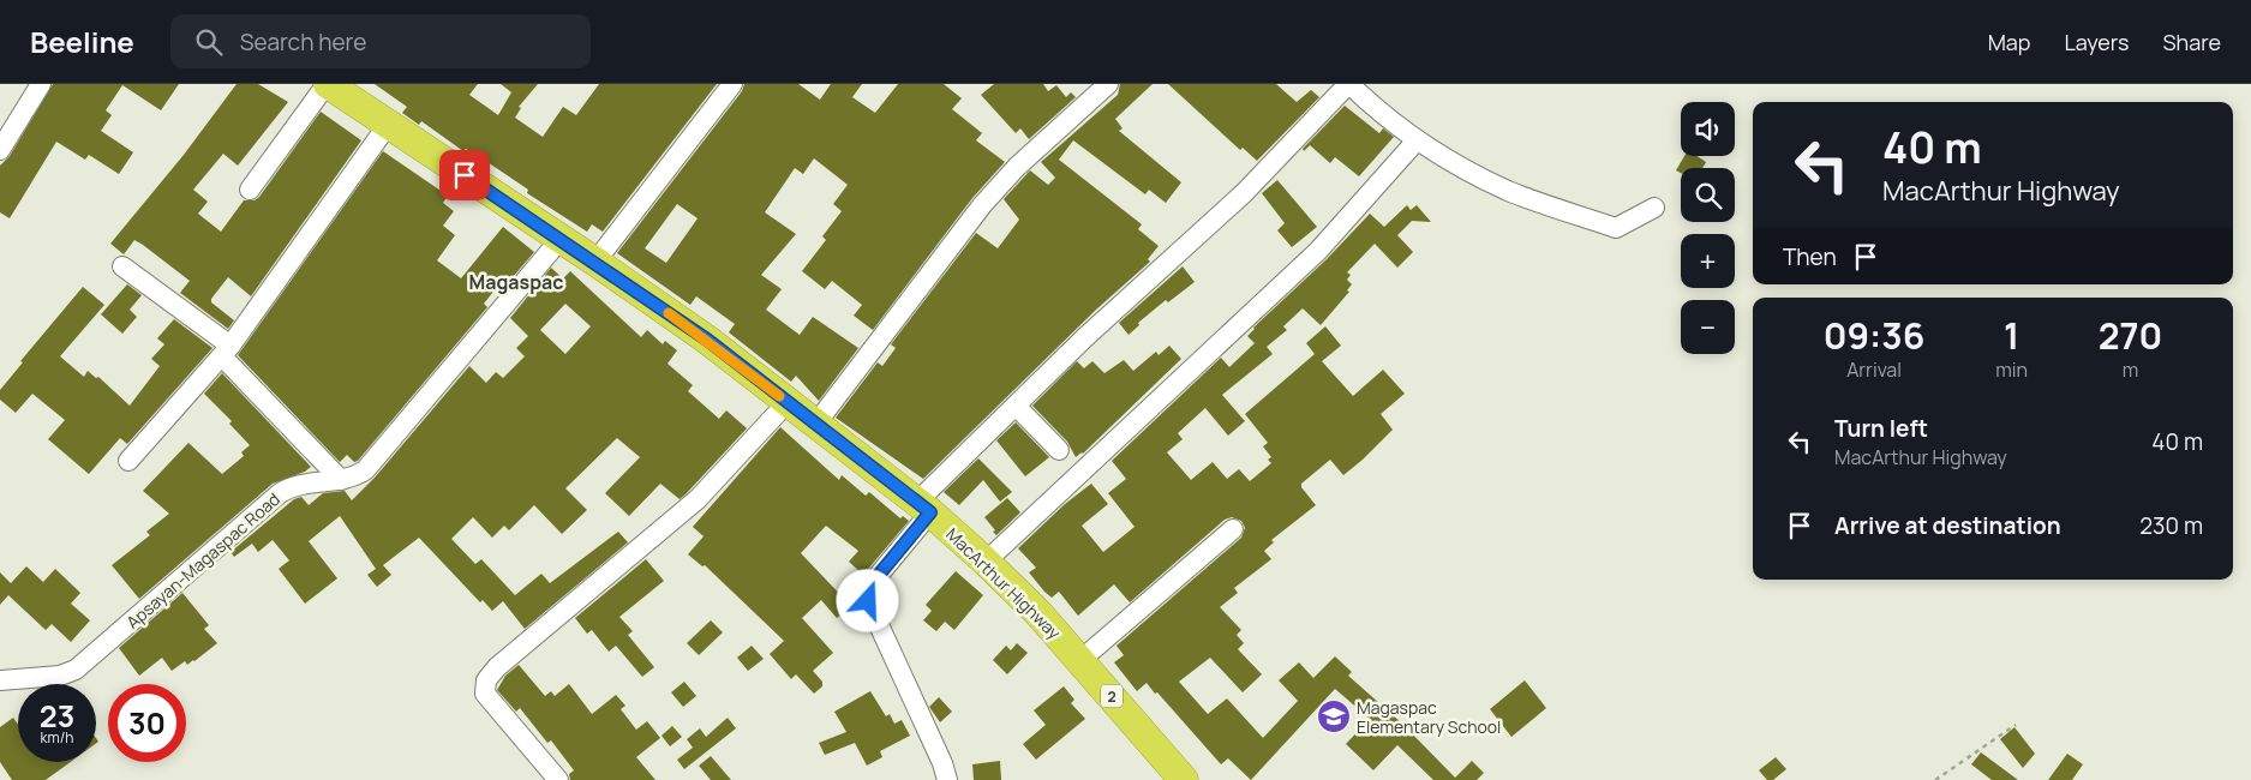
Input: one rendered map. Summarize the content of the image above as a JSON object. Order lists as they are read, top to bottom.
{
  "streets": {
    "highway": ["MacArthur Highway", "2"],
    "street": ["Apsayan-Magaspac Road"]
  },
  "crossings": [
    ["Apsayan-Magaspac Road", "MacArthur Highway"]
  ],
  "districts": ["Magaspac"],
  "places": {
    "school or university": ["Magaspac Elementary School"]
  },
  "page": {
    "header": "Beeline",
    "search": "Search here",
    "nav": ["Map", "Layers", "Share"],
    "map_buttons": ["+", "−"],
    "turn": ["40 m", "MacArthur Highway"],
    "then": "Then",
    "eta": [
      "09:36",
      "Arrival",
      "1",
      "min",
      "270",
      "m"
    ],
    "list": [
      {
        "name": "Turn left",
        "note": "MacArthur Highway",
        "value": "40 m"
      },
      {
        "name": "Arrive at destination",
        "value": "230 m"
      }
    ],
    "speed": "23 km/h",
    "limit": "30"
  }
}
